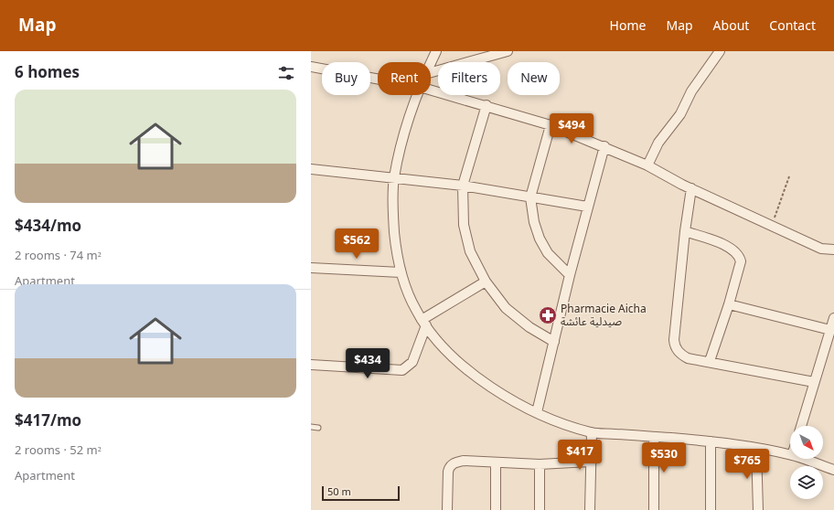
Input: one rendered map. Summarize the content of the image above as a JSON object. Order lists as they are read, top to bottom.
{
  "places": {
    "pharmacy": ["Pharmacie Aicha صيدلية عائشة"]
  },
  "scale_bar": "50 m",
  "north": "bottom right",
  "page": {
    "header": "Map",
    "nav": [
      "Home",
      "Map",
      "About",
      "Contact"
    ],
    "heading": "6 homes",
    "chip": [
      "Buy",
      "Rent",
      "Filters",
      "New"
    ],
    "list": [
      {
        "name": "$434/mo",
        "note": "2 rooms · 74 m² · Apartment"
      },
      {
        "name": "$417/mo",
        "note": "2 rooms · 52 m² · Apartment"
      }
    ],
    "price": [
      "$494",
      "$562",
      "$434",
      "$417",
      "$530",
      "$765"
    ],
    "scale": "50 m"
  }
}
